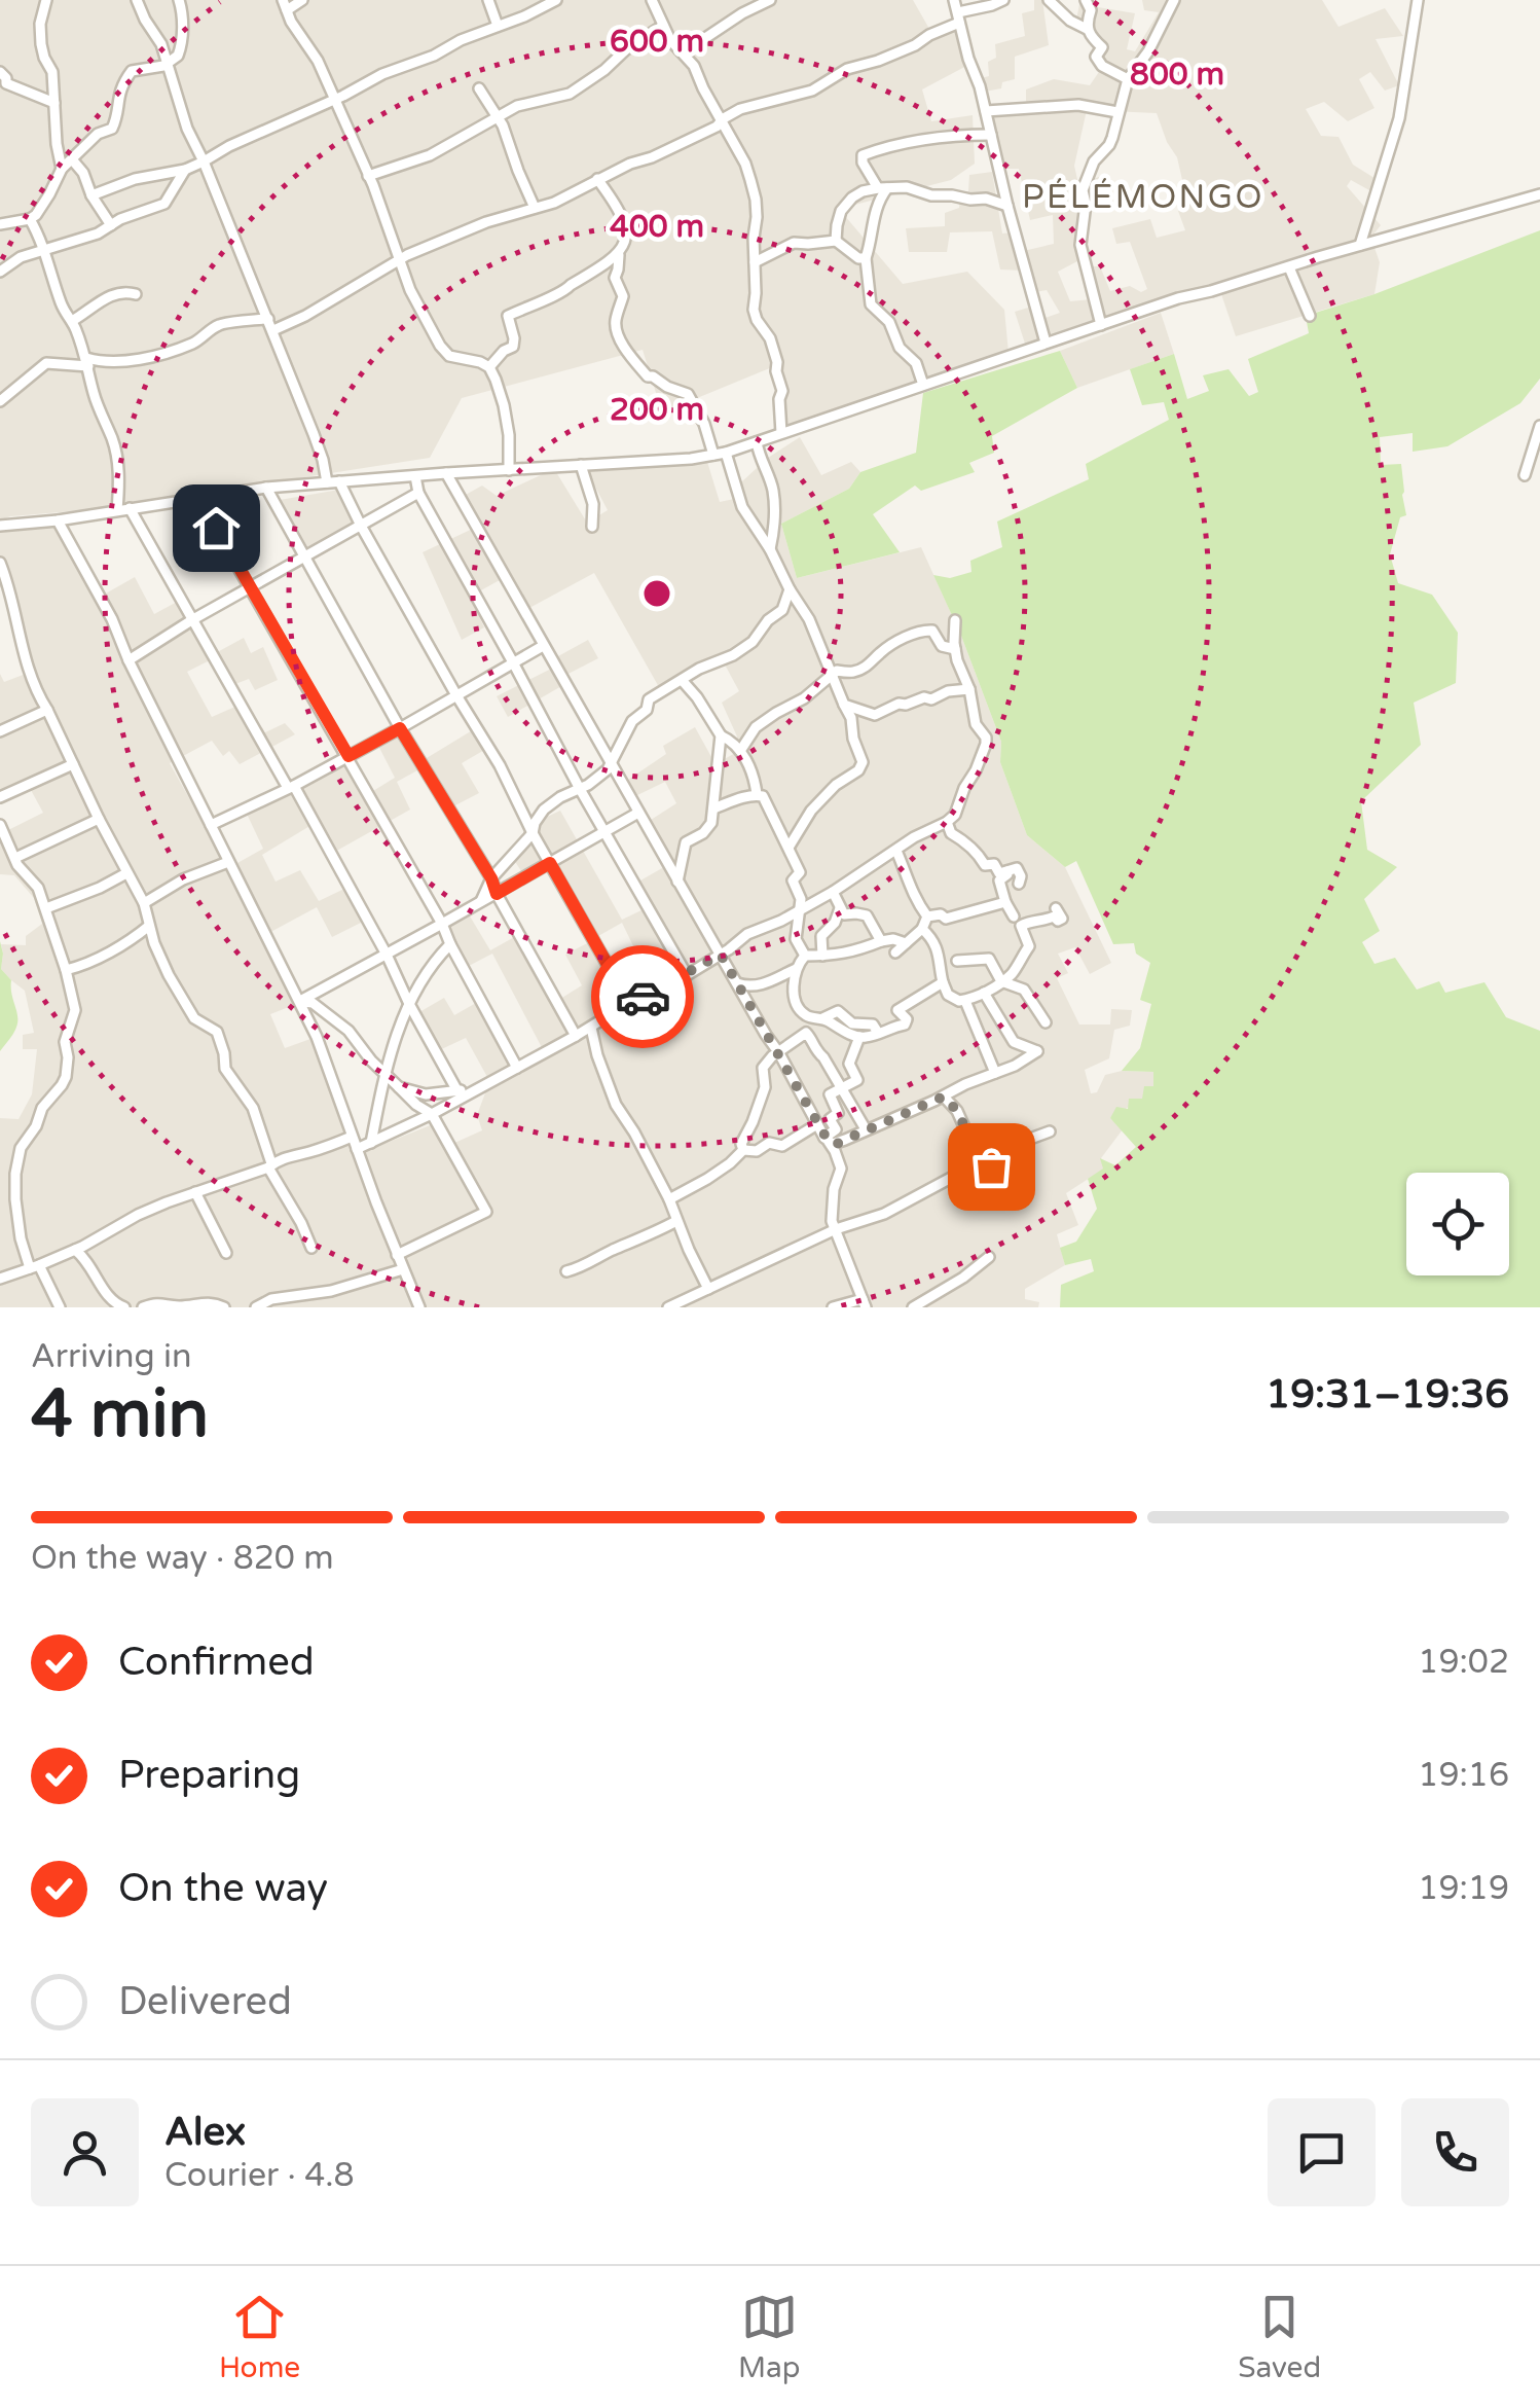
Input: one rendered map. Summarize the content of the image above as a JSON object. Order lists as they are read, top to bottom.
{
  "districts": ["PÉLÉMONGO"],
  "page": {
    "heading": ["4 min", "Arriving in", "19:31–19:36"],
    "panel": ["Alex", "Courier · 4.8"],
    "bar": "On the way · 820 m",
    "list": [
      ["Confirmed", "19:02"],
      ["Preparing", "19:16"],
      ["On the way", "19:19"],
      "Delivered"
    ],
    "tabs": ["Home", "Map", "Saved"]
  },
  "rings": [
    "600 m",
    "800 m",
    "400 m",
    "200 m"
  ]
}
